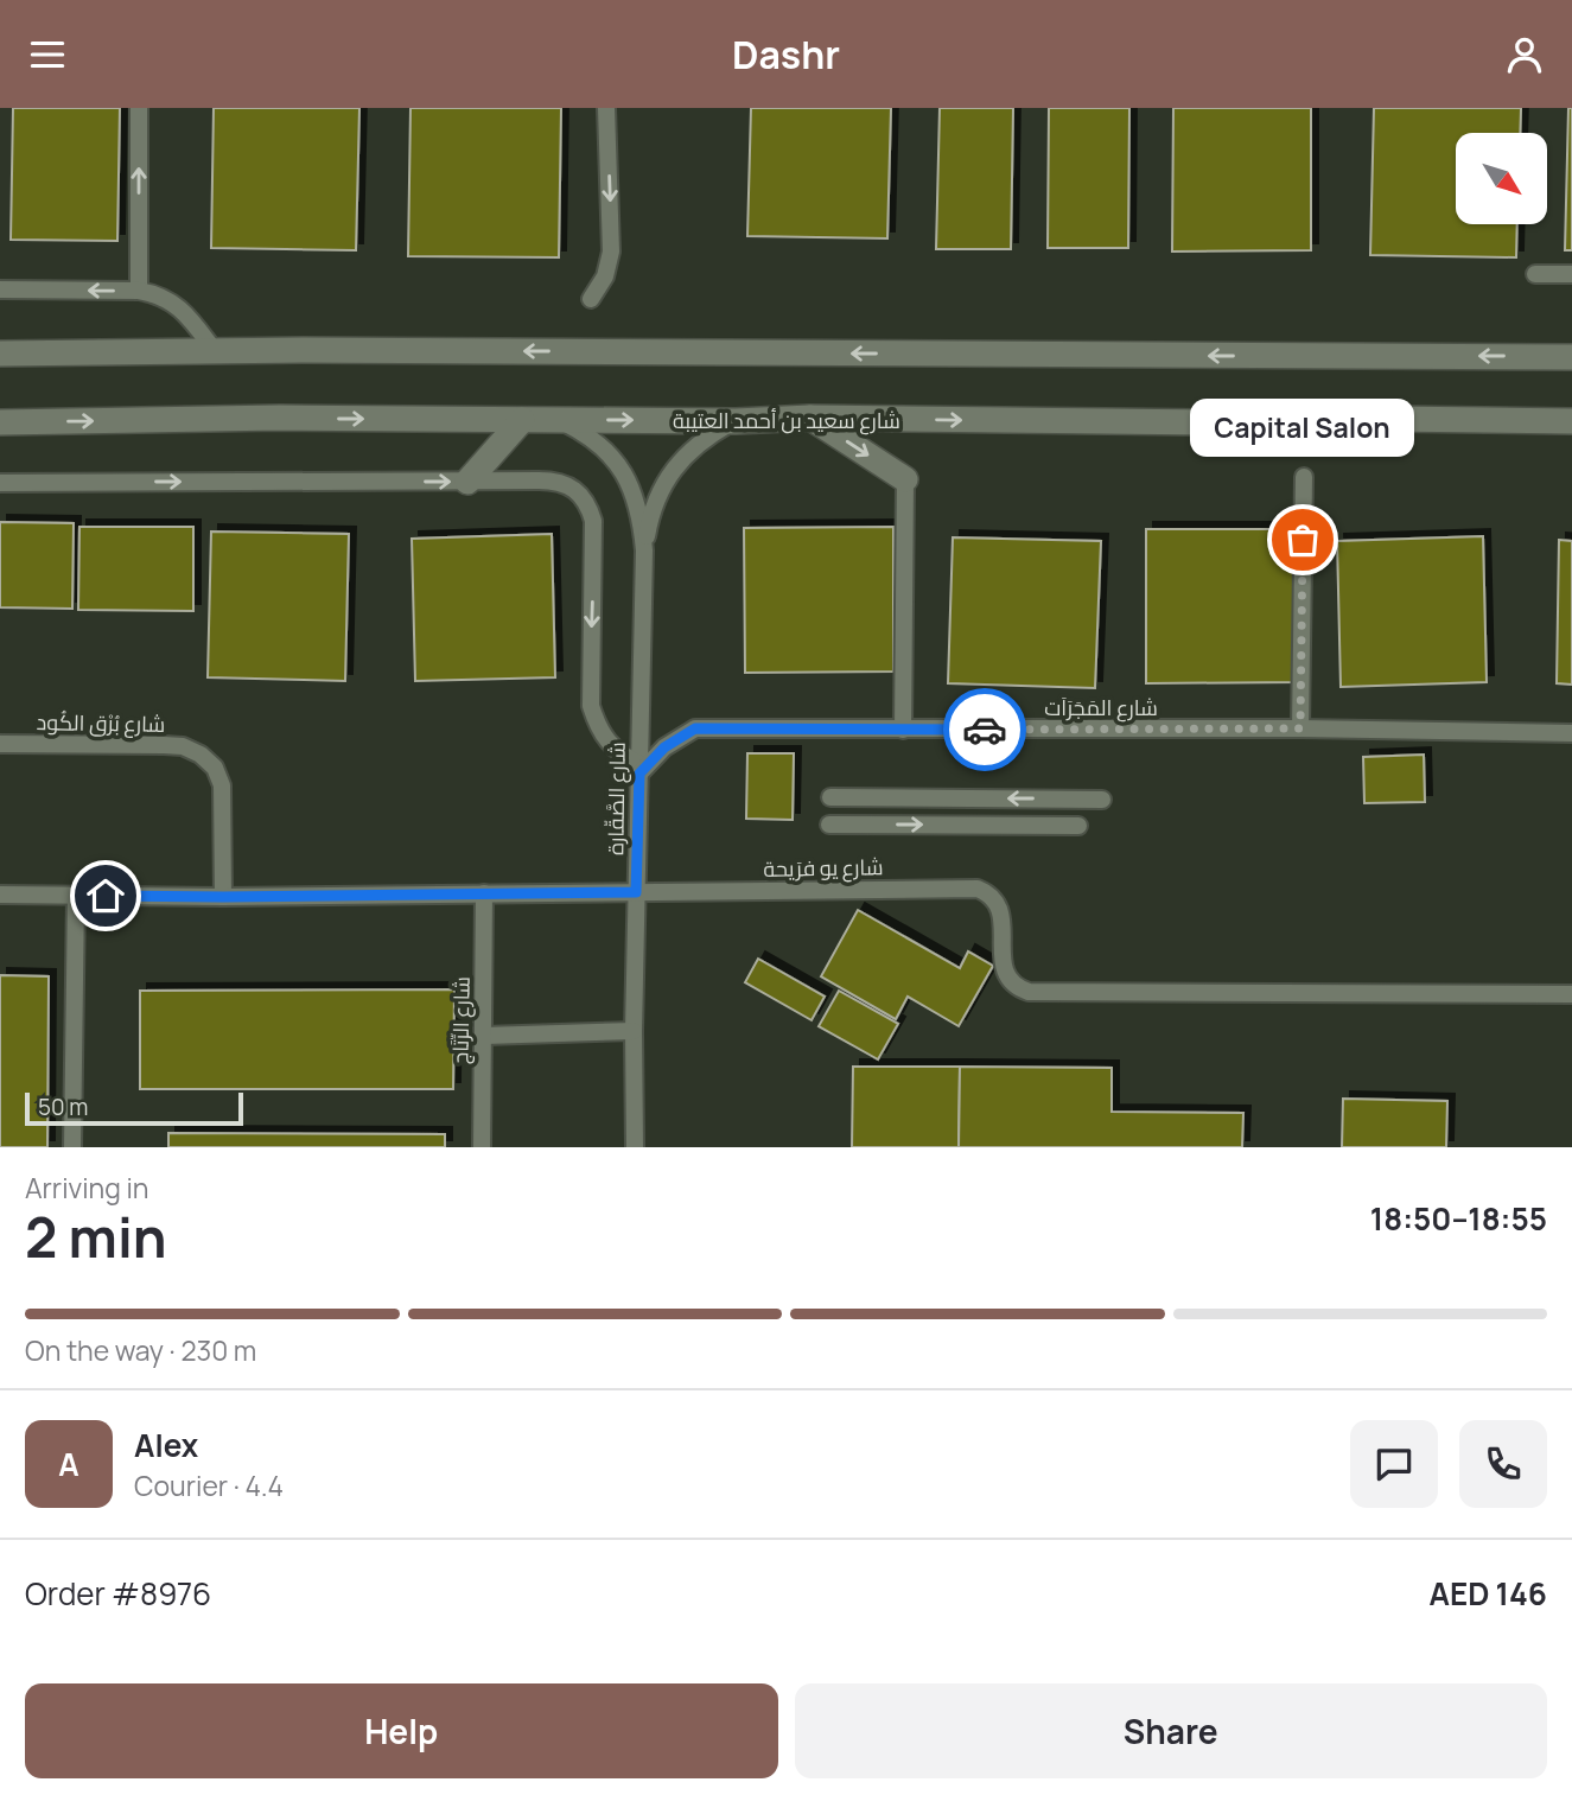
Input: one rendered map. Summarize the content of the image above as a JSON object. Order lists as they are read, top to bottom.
{
  "streets": {
    "main road": ["شارع سعيد بن أحمد العتيبة"],
    "lane": [
      "شارع المَجَرَاَت",
      "شارع بُرْق الكُود",
      "شارع الصَّقّارة",
      "شارع يو فرَيحة",
      "شارع الرِّتَاج"
    ]
  },
  "crossings": [
    ["شارع سعيد بن أحمد العتيبة", "شارع الصَّقّارة"],
    ["شارع المَجَرَاَت", "شارع الصَّقّارة"],
    ["شارع بُرْق الكُود", "شارع يو فرَيحة"],
    ["شارع الصَّقّارة", "شارع يو فرَيحة"],
    ["شارع يو فرَيحة", "شارع الرِّتَاج"]
  ],
  "places": ["Capital Salon"],
  "scale_bar": "50 m",
  "north": "bottom right",
  "page": {
    "header": "Dashr",
    "bubble": "Capital Salon",
    "scale": "50 m",
    "heading": ["2 min", "Arriving in", "18:50–18:55"],
    "panel": [
      "Alex",
      "Courier · 4.4",
      "Order #8976",
      "AED 146"
    ],
    "bar": "On the way · 230 m",
    "round": "A",
    "buttons": ["Help", "Share"]
  }
}
